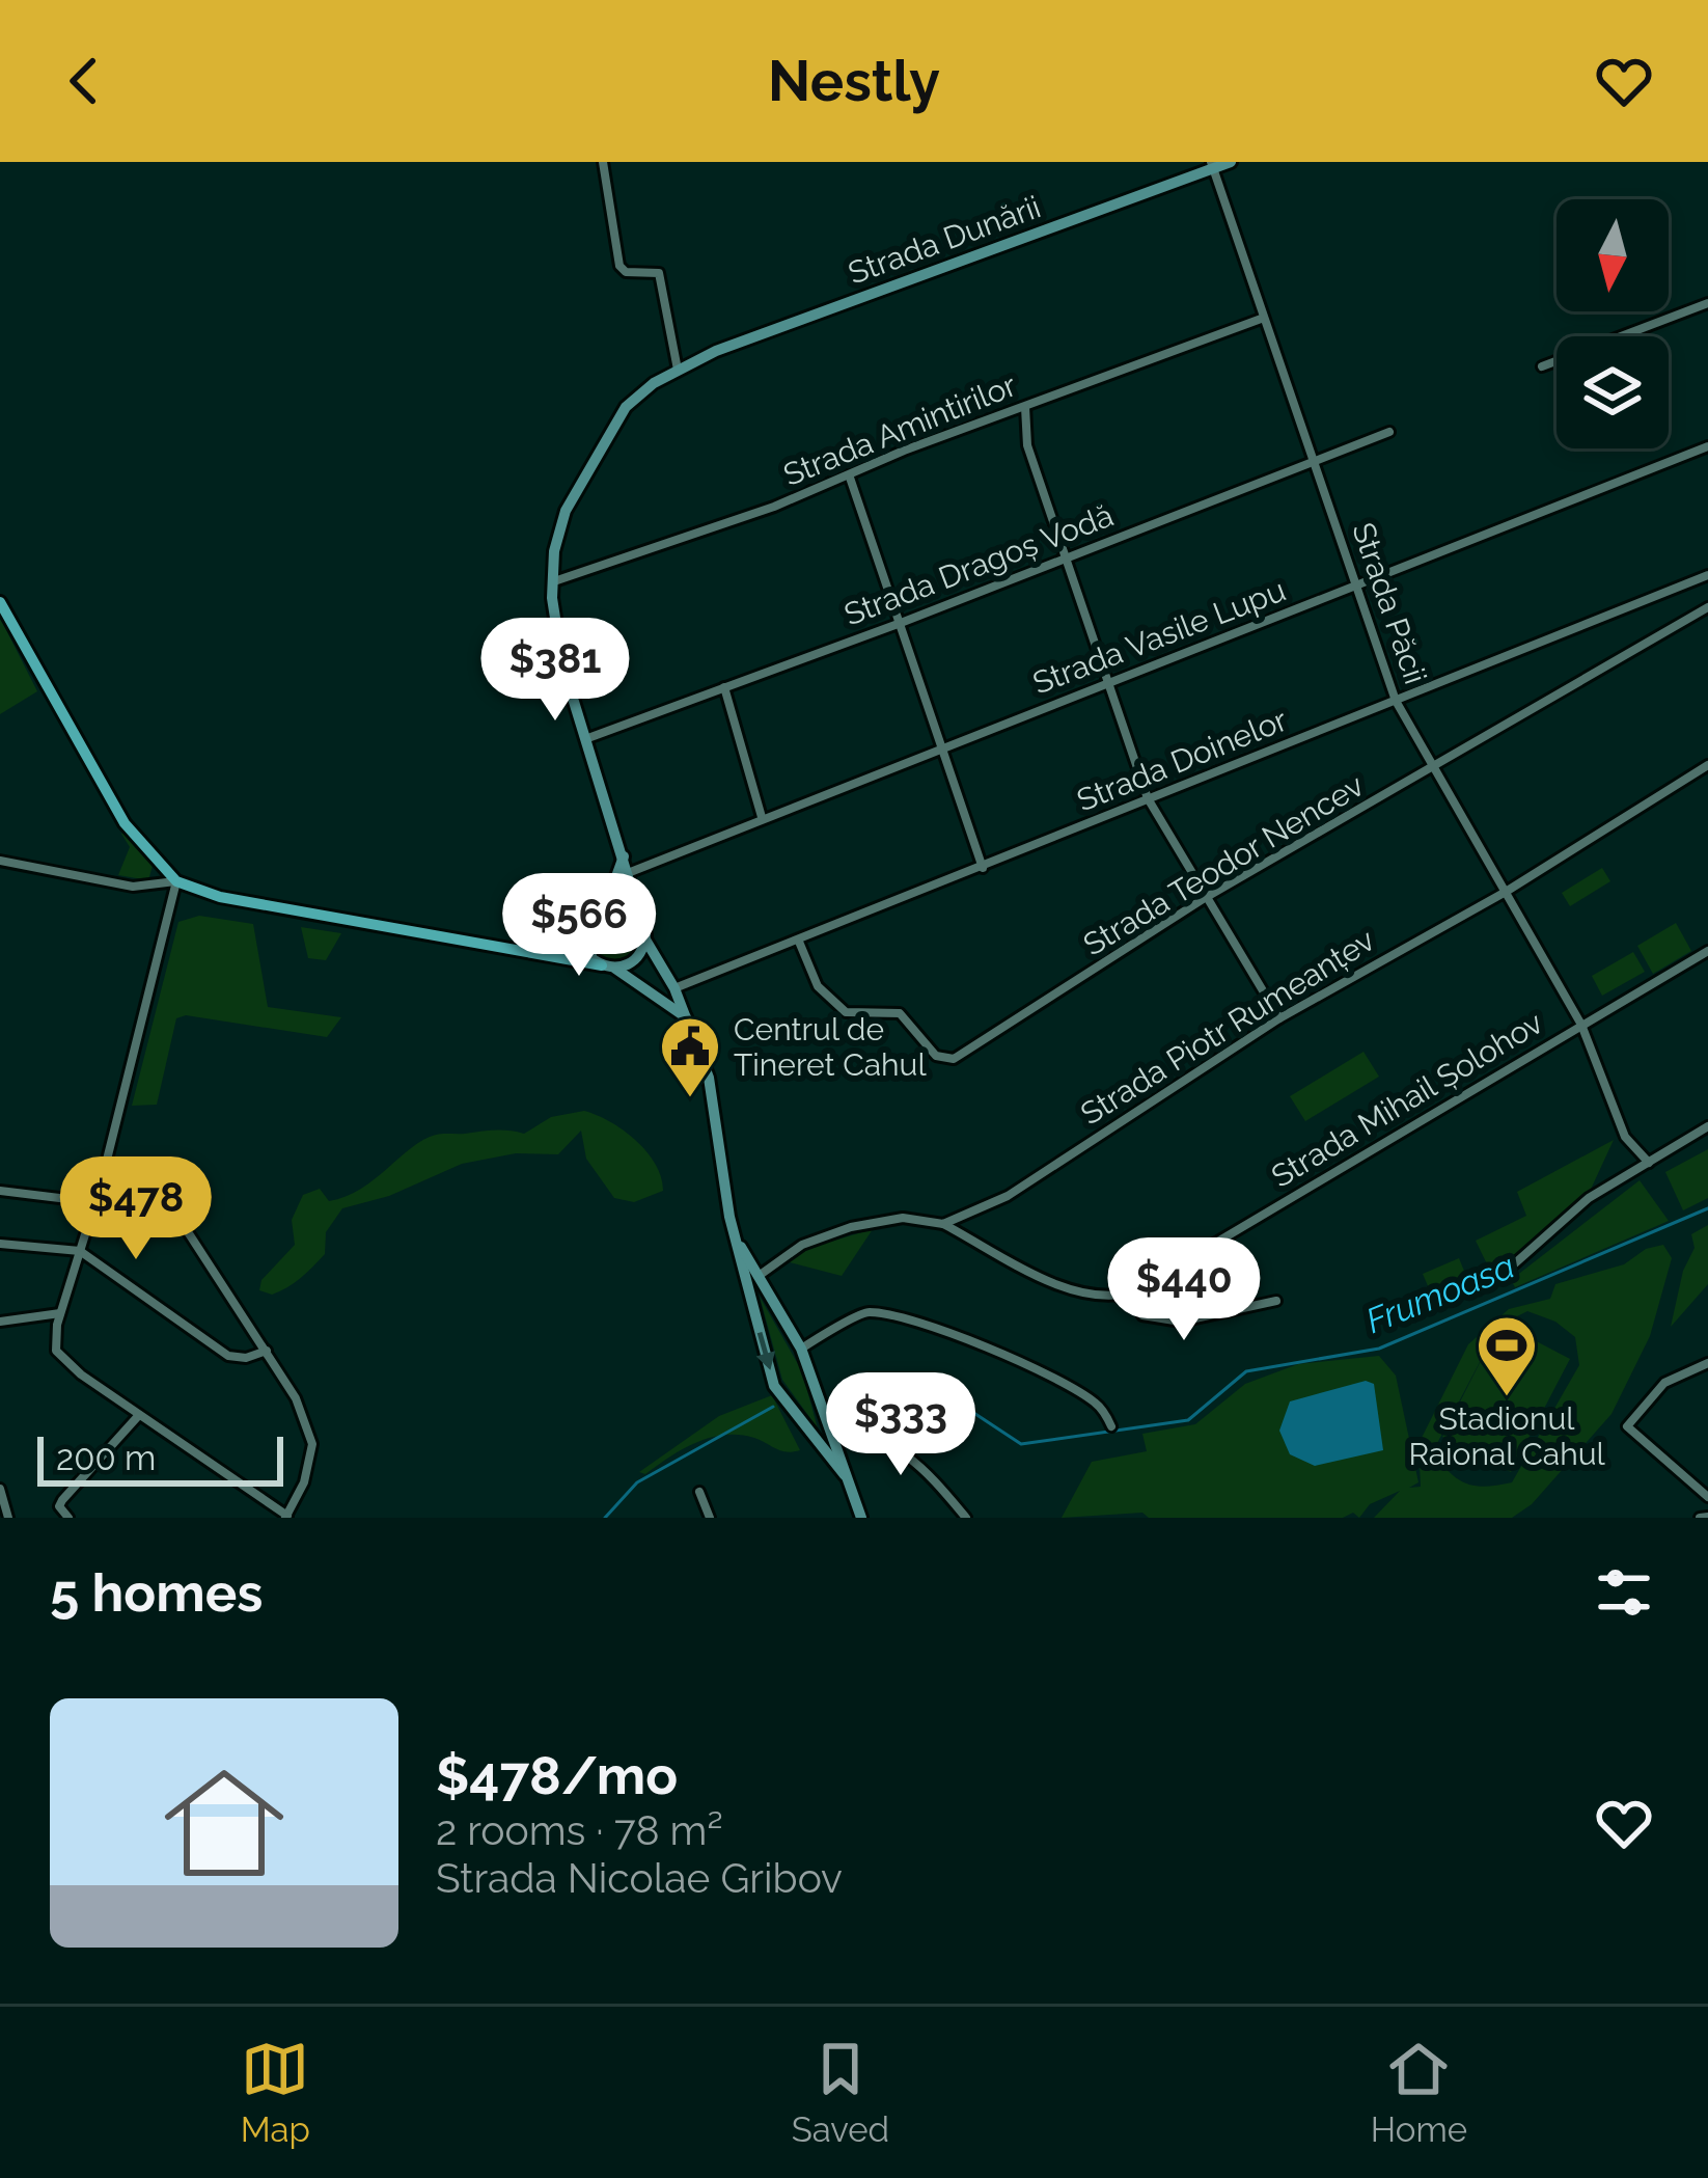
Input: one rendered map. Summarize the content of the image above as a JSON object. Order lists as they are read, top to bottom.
{
  "streets": {
    "main road": ["Strada Dunării"],
    "street": [
      "Strada Amintirilor",
      "Strada Dragoș Vodă",
      "Strada Păcii",
      "Strada Vasile Lupu",
      "Strada Doinelor",
      "Strada Teodor Nencev",
      "Strada Piotr Rumeanțev",
      "Strada Mihail Șolohov"
    ]
  },
  "crossings": [
    ["Strada Dunării", "Strada Amintirilor"],
    ["Strada Dunării", "Strada Dragoș Vodă"],
    ["Strada Dunării", "Strada Păcii"],
    ["Strada Dunării", "Strada Vasile Lupu"],
    ["Strada Amintirilor", "Strada Păcii"],
    ["Strada Dragoș Vodă", "Strada Păcii"],
    ["Strada Păcii", "Strada Vasile Lupu"],
    ["Strada Păcii", "Strada Doinelor"],
    ["Strada Păcii", "Strada Teodor Nencev"],
    ["Strada Păcii", "Strada Piotr Rumeanțev"],
    ["Strada Păcii", "Strada Mihail Șolohov"],
    ["Strada Doinelor", "Strada Teodor Nencev"]
  ],
  "water": ["Frumoasa"],
  "places": {
    "public building": ["Centrul de Tineret Cahul"],
    "sports": ["Stadionul Raional Cahul"]
  },
  "scale_bar": "200 m",
  "north": "bottom",
  "page": {
    "header": "Nestly",
    "price": [
      "$381",
      "$566",
      "$478",
      "$440",
      "$333"
    ],
    "scale": "200 m",
    "heading": "5 homes",
    "list": [
      {
        "name": "$478/mo",
        "note": "2 rooms · 78 m² · Strada Nicolae Gribov"
      }
    ],
    "tabs": ["Map", "Saved", "Home"]
  }
}
